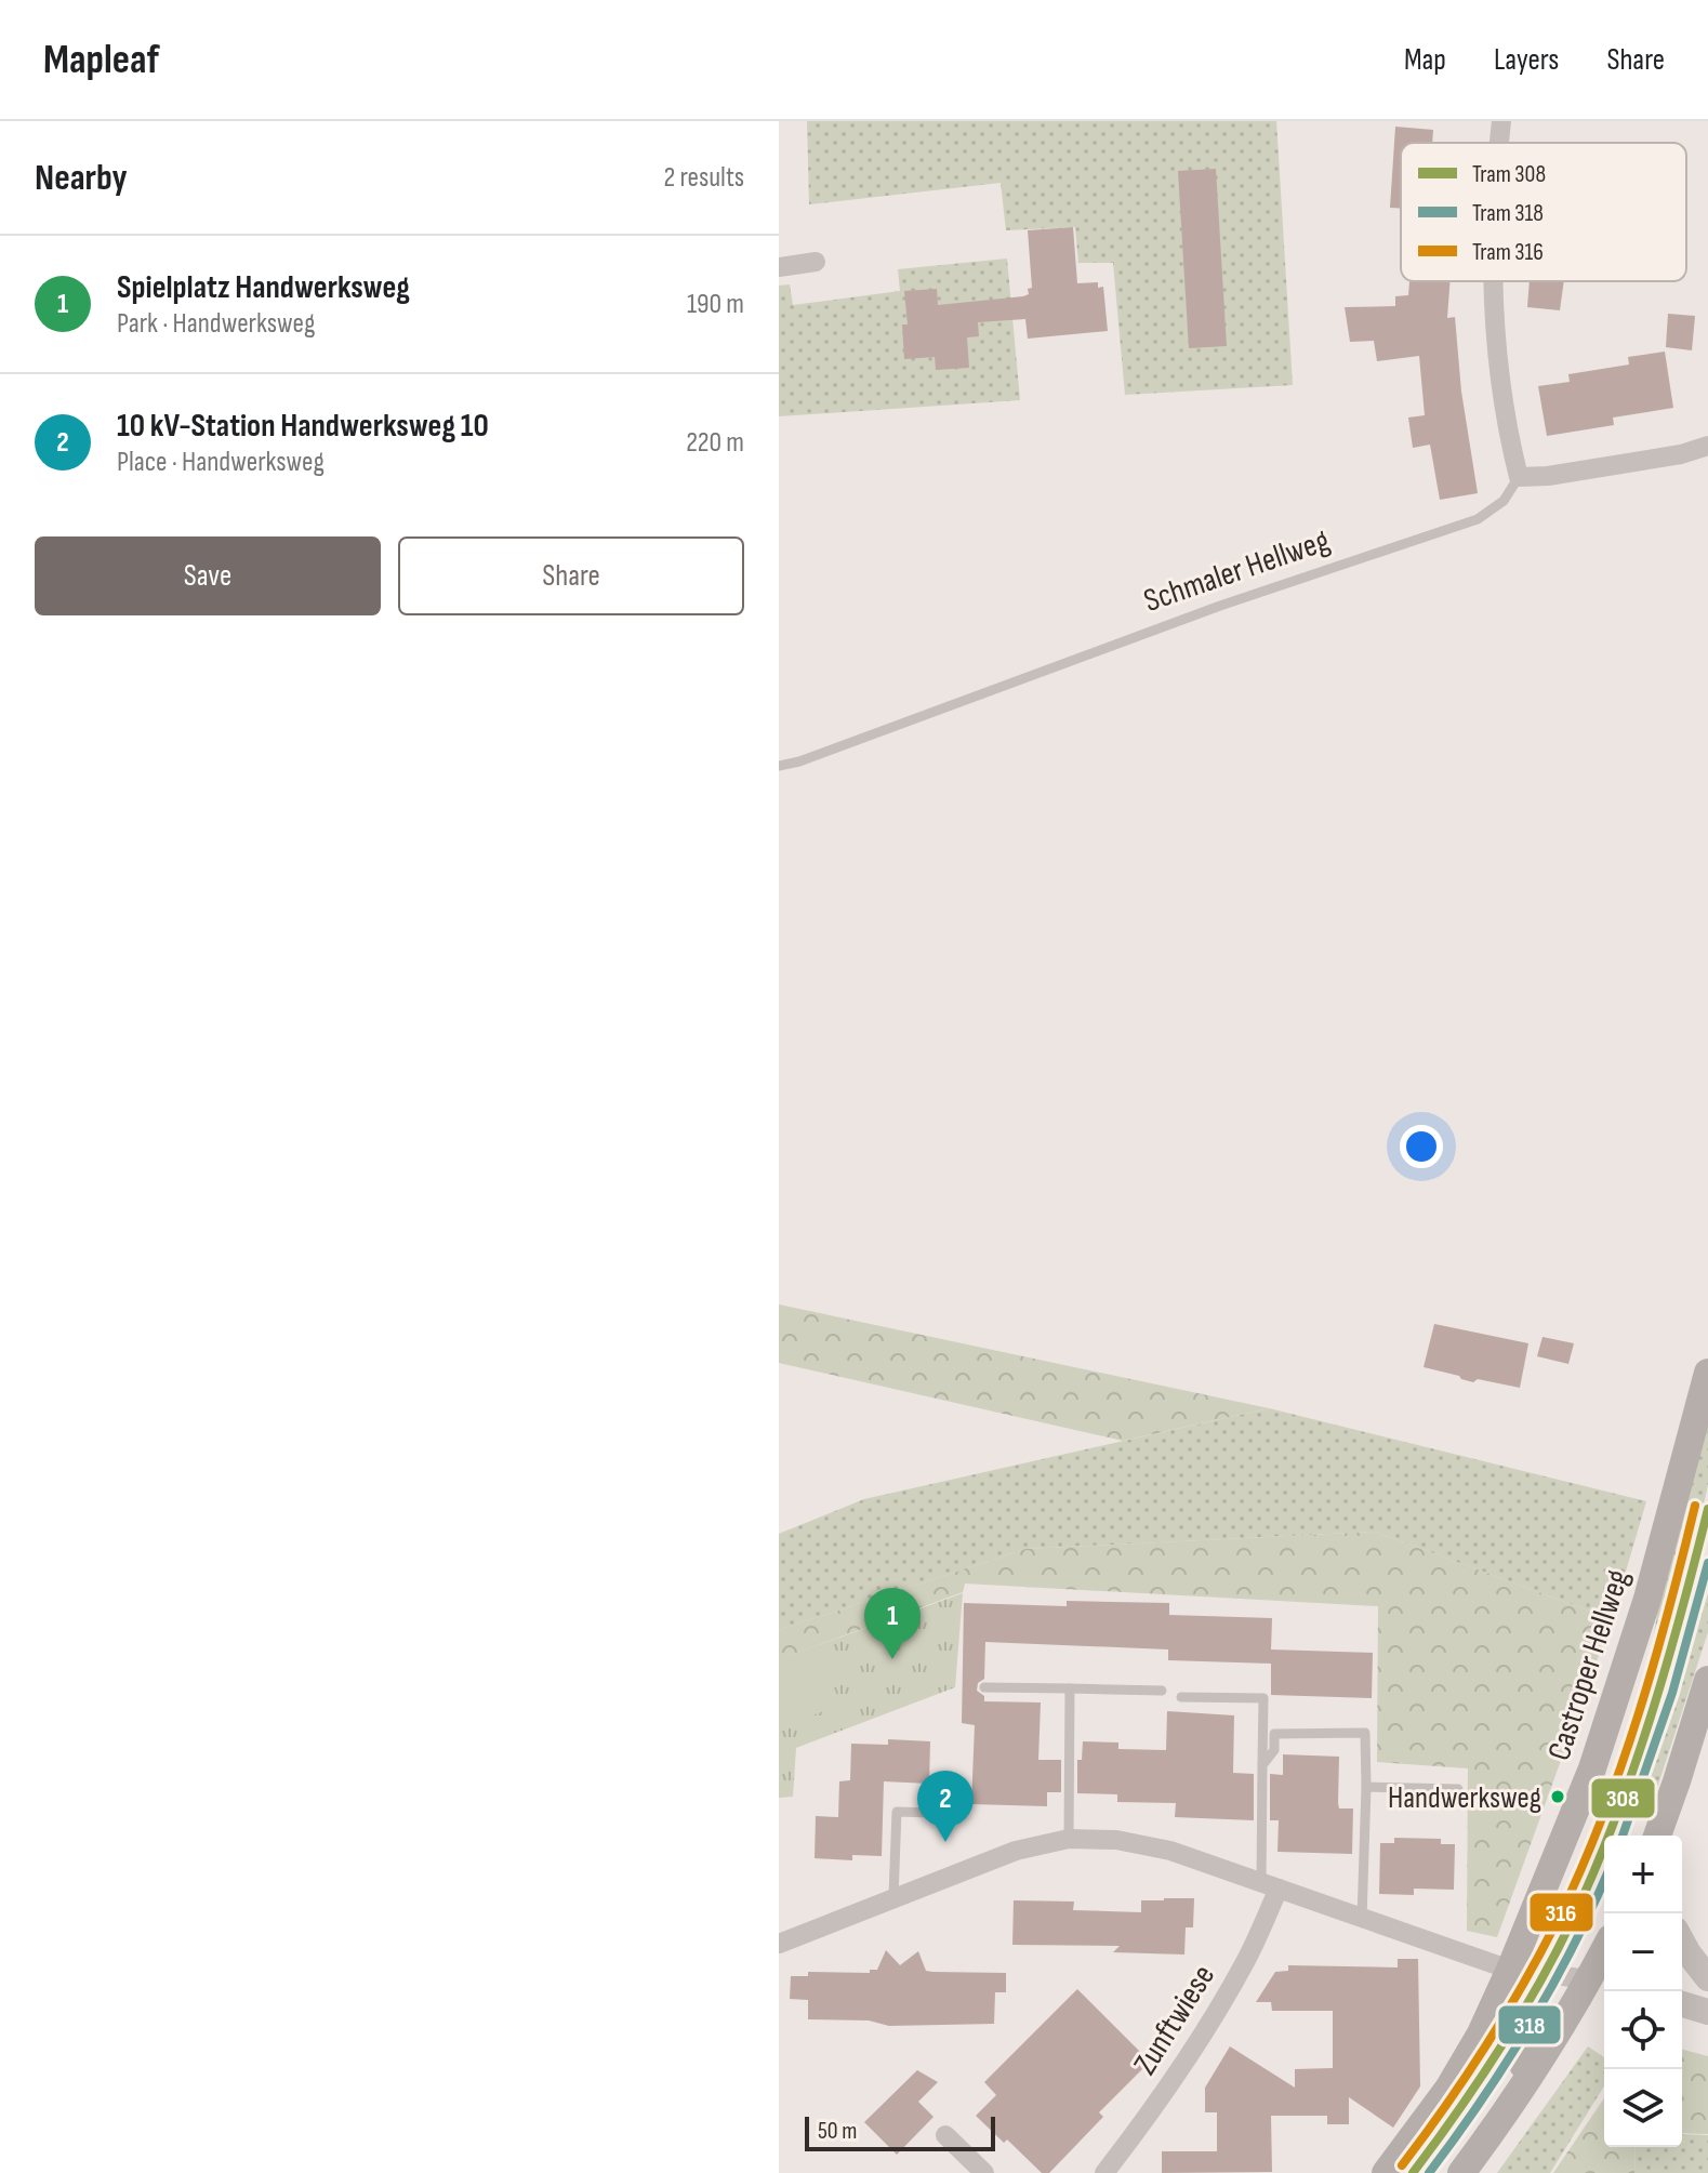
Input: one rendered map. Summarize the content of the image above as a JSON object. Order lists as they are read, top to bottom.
{
  "streets": {
    "main road": ["Castroper Hellweg"],
    "street": ["Zunftwiese"],
    "lane": ["Schmaler Hellweg"]
  },
  "places": ["Handwerksweg"],
  "lines": ["tram line 316", "tram line 308", "tram line 318"],
  "legend": ["Tram 308", "Tram 318", "Tram 316"],
  "scale_bar": "50 m",
  "page": {
    "header": "Mapleaf",
    "nav": ["Map", "Layers", "Share"],
    "heading": ["Nearby", "2 results"],
    "list": [
      {
        "mark": "1",
        "name": "Spielplatz Handwerksweg",
        "note": "Park · Handwerksweg",
        "value": "190 m"
      },
      {
        "mark": "2",
        "name": "10 kV-Station Handwerksweg 10",
        "note": "Place · Handwerksweg",
        "value": "220 m"
      }
    ],
    "buttons": ["Save", "Share"],
    "pins": ["1", "2"],
    "map_buttons": ["+", "−"],
    "scale": "50 m"
  }
}
